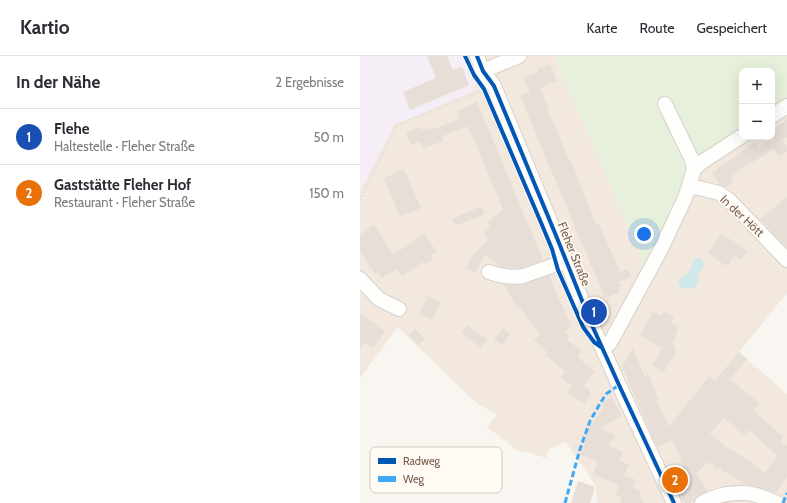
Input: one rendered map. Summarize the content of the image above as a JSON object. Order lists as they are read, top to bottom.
{
  "streets": {
    "street": ["In der Hött", "Fleher Straße"]
  },
  "legend": ["Radweg", "Weg"],
  "page": {
    "header": "Kartio",
    "nav": ["Karte", "Route", "Gespeichert"],
    "heading": ["In der Nähe", "2 Ergebnisse"],
    "map_buttons": ["+", "−"],
    "list": [
      {
        "mark": "1",
        "name": "Flehe",
        "note": "Haltestelle · Fleher Straße",
        "value": "50 m"
      },
      {
        "mark": "2",
        "name": "Gaststätte Fleher Hof",
        "note": "Restaurant · Fleher Straße",
        "value": "150 m"
      }
    ],
    "pins": ["1", "2"]
  }
}
